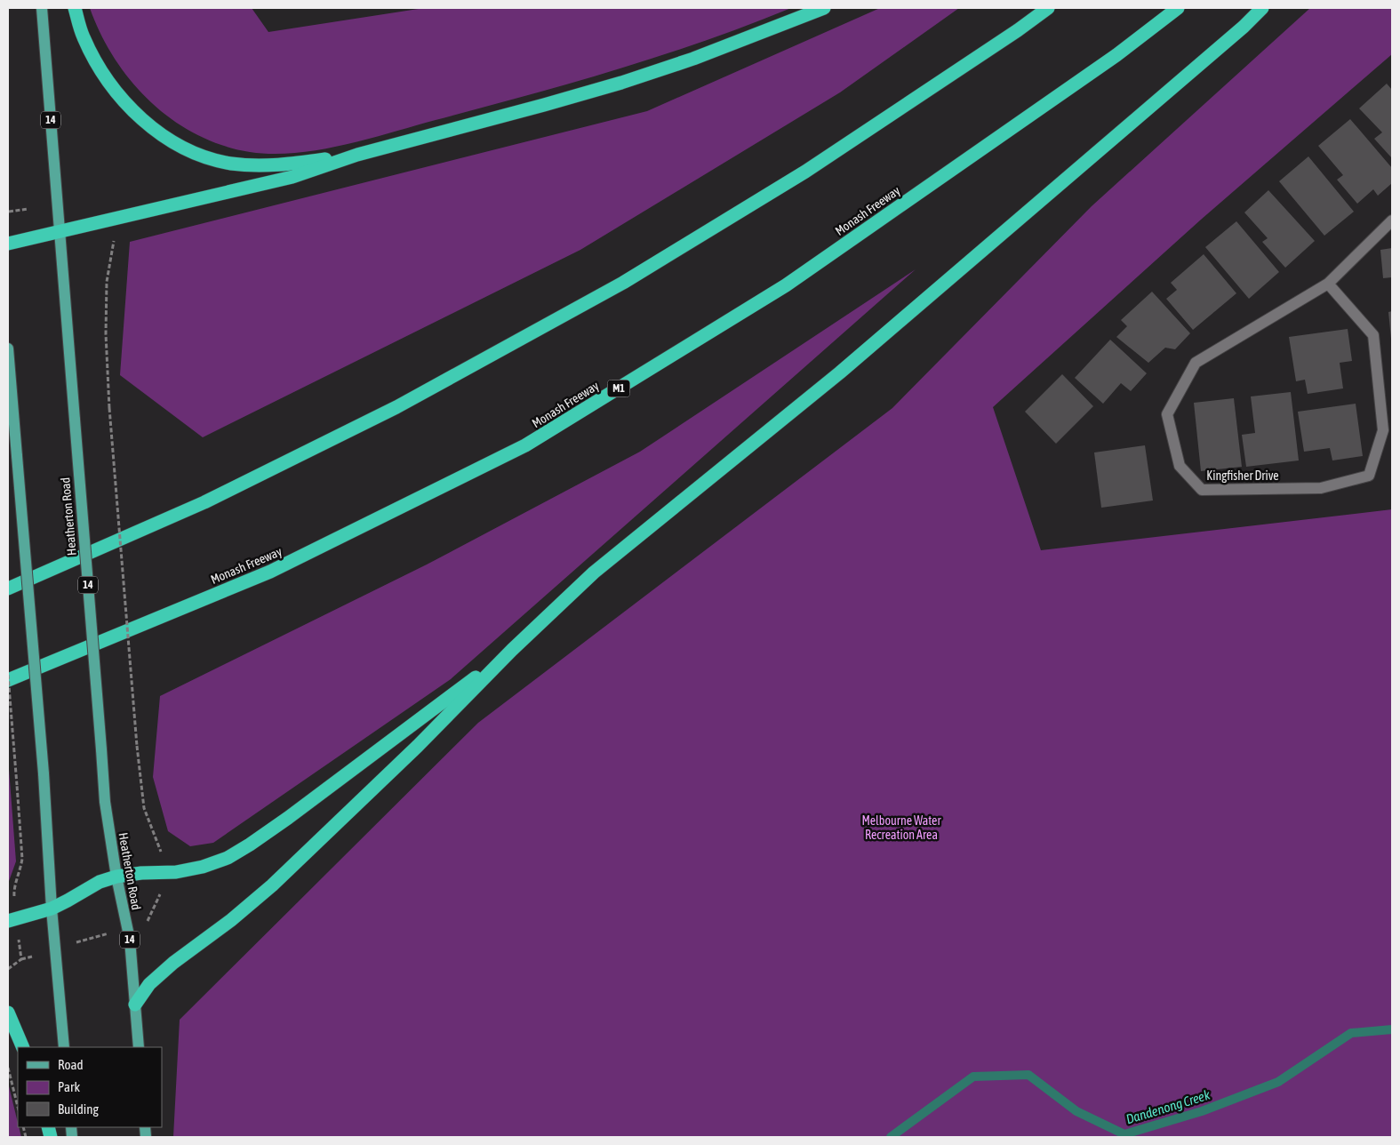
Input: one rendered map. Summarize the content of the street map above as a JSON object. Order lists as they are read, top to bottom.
{
  "streets": {
    "highway": ["Monash Freeway", "M1"],
    "main road": ["14", "Heatherton Road"],
    "lane": ["Kingfisher Drive"]
  },
  "water": ["Dandenong Creek"],
  "parks": ["Melbourne Water Recreation Area"],
  "legend": ["Road", "Park", "Building"]
}
